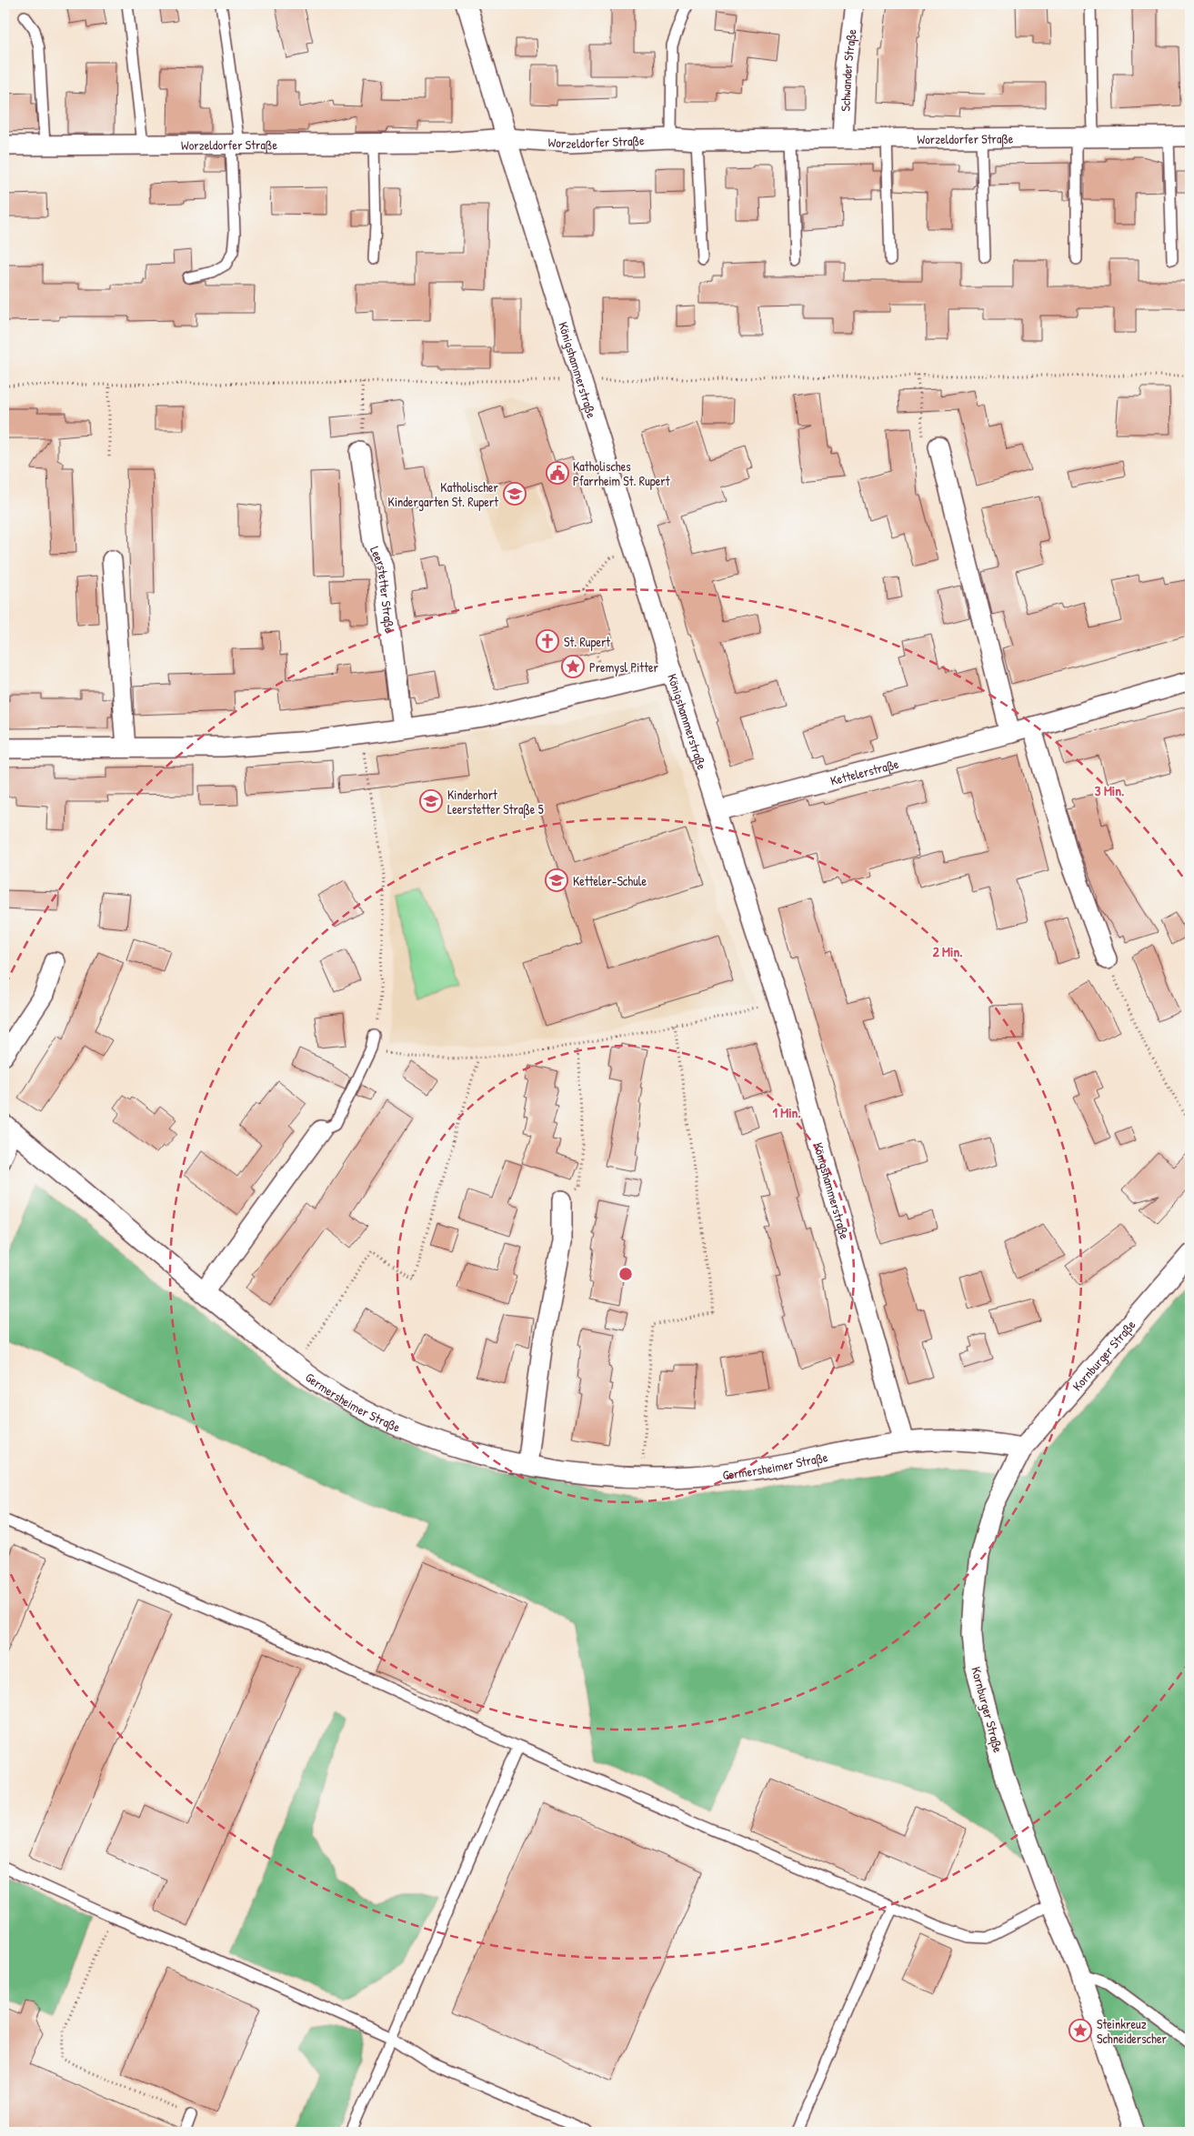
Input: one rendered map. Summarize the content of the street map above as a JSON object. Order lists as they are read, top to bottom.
{
  "streets": {
    "street": [
      "Schwander Straße",
      "Worzeldorfer Straße",
      "Königshammerstraße",
      "Leerstetter Straße",
      "Kettelerstraße",
      "Kornburger Straße",
      "Germersheimer Straße"
    ]
  },
  "crossings": [
    ["Schwander Straße", "Worzeldorfer Straße"],
    ["Worzeldorfer Straße", "Königshammerstraße"],
    ["Königshammerstraße", "Kettelerstraße"],
    ["Königshammerstraße", "Germersheimer Straße"],
    ["Kornburger Straße", "Germersheimer Straße"]
  ],
  "places": {
    "public building": ["Katholisches Pfarrheim St. Rupert"],
    "school or university": ["Katholischer Kindergarten St. Rupert", "Kinderhort Leerstetter Straße 5", "Ketteler-Schule"],
    "church": ["St. Rupert"],
    "place": ["Premysl Pitter", "Steinkreuz Schneiderscher"]
  },
  "rings": ["3 Min.", "2 Min.", "1 Min."]
}
